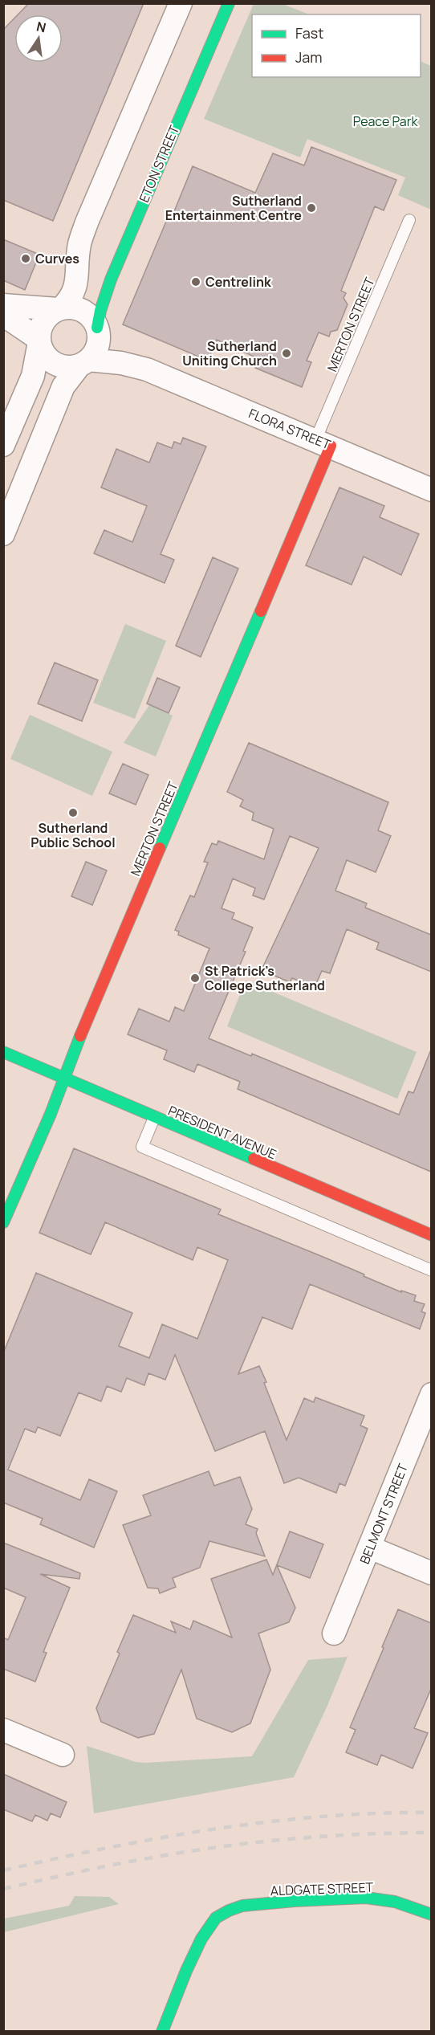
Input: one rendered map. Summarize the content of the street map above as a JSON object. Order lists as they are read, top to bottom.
{
  "streets": {
    "street": [
      "ETON STREET",
      "MERTON STREET",
      "FLORA STREET",
      "PRESIDENT AVENUE",
      "BELMONT STREET",
      "ALDGATE STREET"
    ]
  },
  "crossings": [
    ["ETON STREET", "FLORA STREET"],
    ["MERTON STREET", "FLORA STREET"],
    ["MERTON STREET", "PRESIDENT AVENUE"]
  ],
  "parks": ["Peace Park"],
  "places": [
    "Sutherland Entertainment Centre",
    "Curves",
    "Centrelink",
    "Sutherland Uniting Church",
    "Sutherland Public School",
    "St Patrick's College Sutherland"
  ],
  "legend": ["Fast", "Jam"],
  "north": "top"
}
